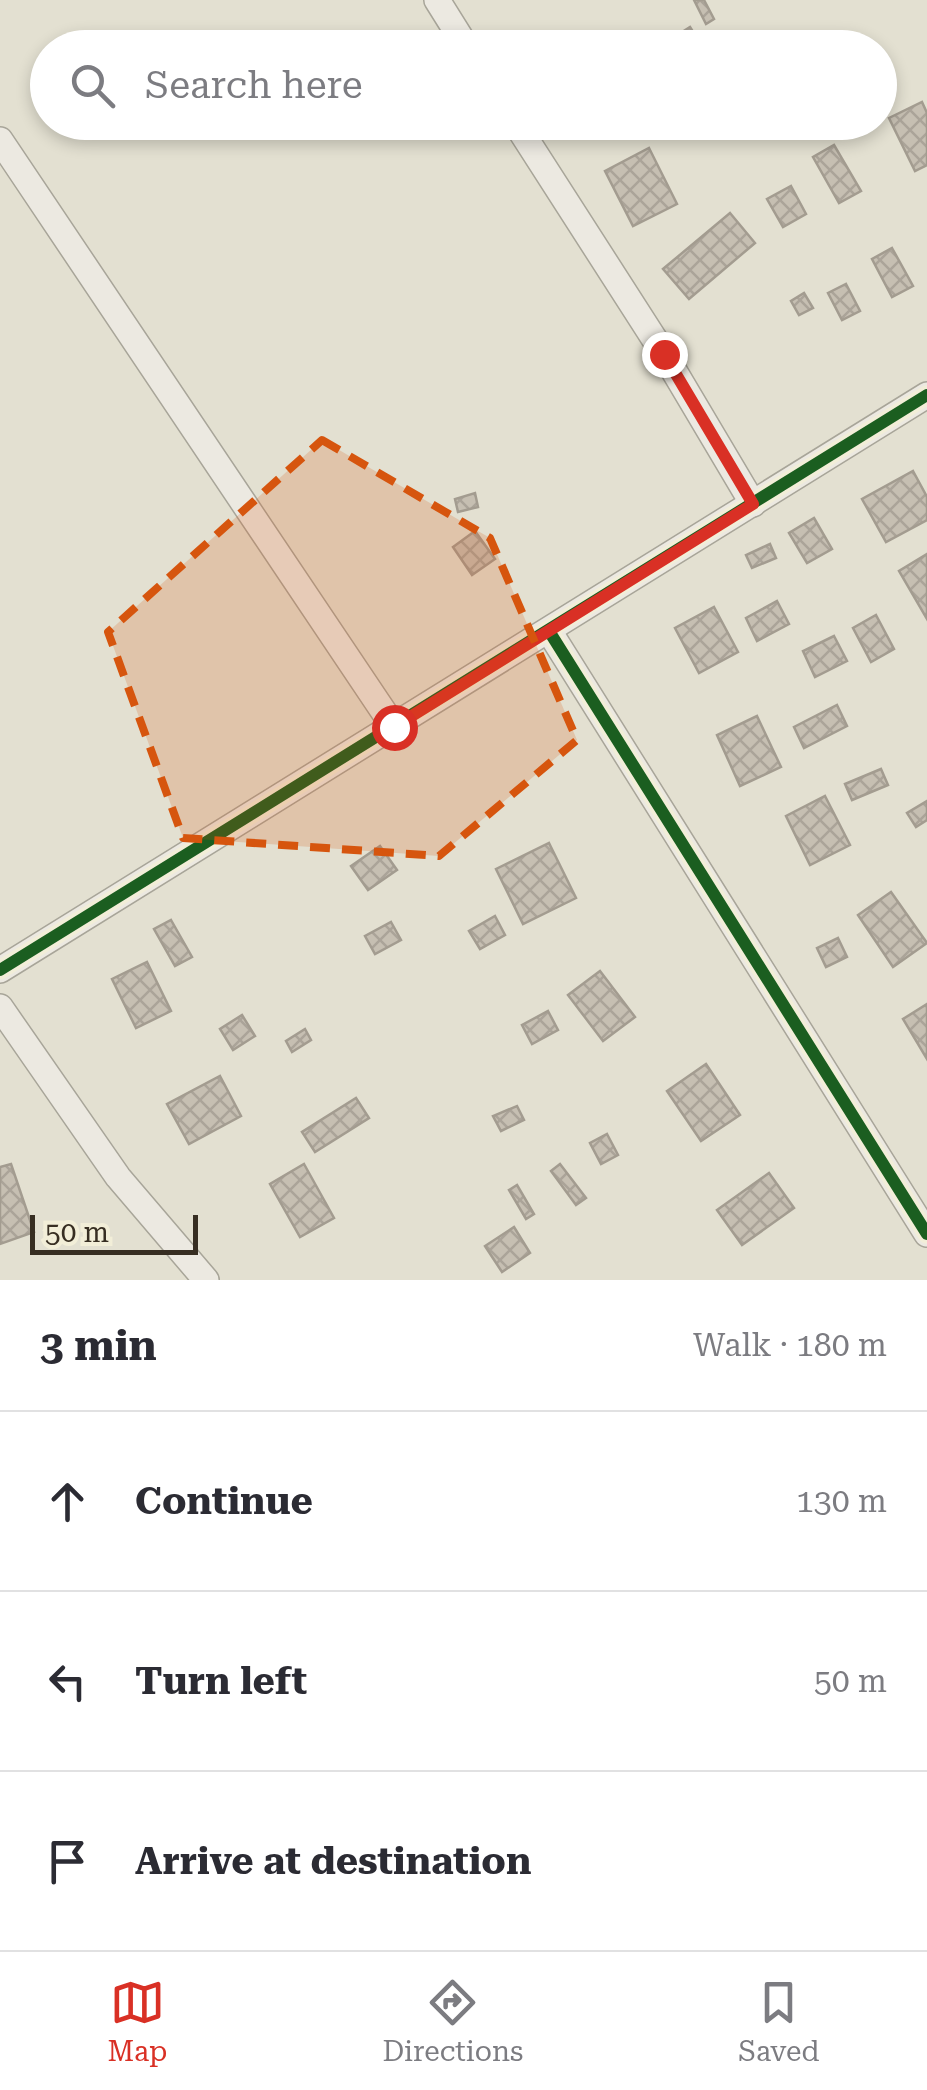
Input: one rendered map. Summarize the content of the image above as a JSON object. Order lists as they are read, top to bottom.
{
  "scale_bar": "50 m",
  "page": {
    "search": "Search here",
    "scale": "50 m",
    "heading": ["3 min", "Walk · 180 m"],
    "list": [
      ["Continue", "130 m"],
      ["Turn left", "50 m"],
      "Arrive at destination"
    ],
    "nav": ["Map", "Directions", "Saved"]
  }
}
